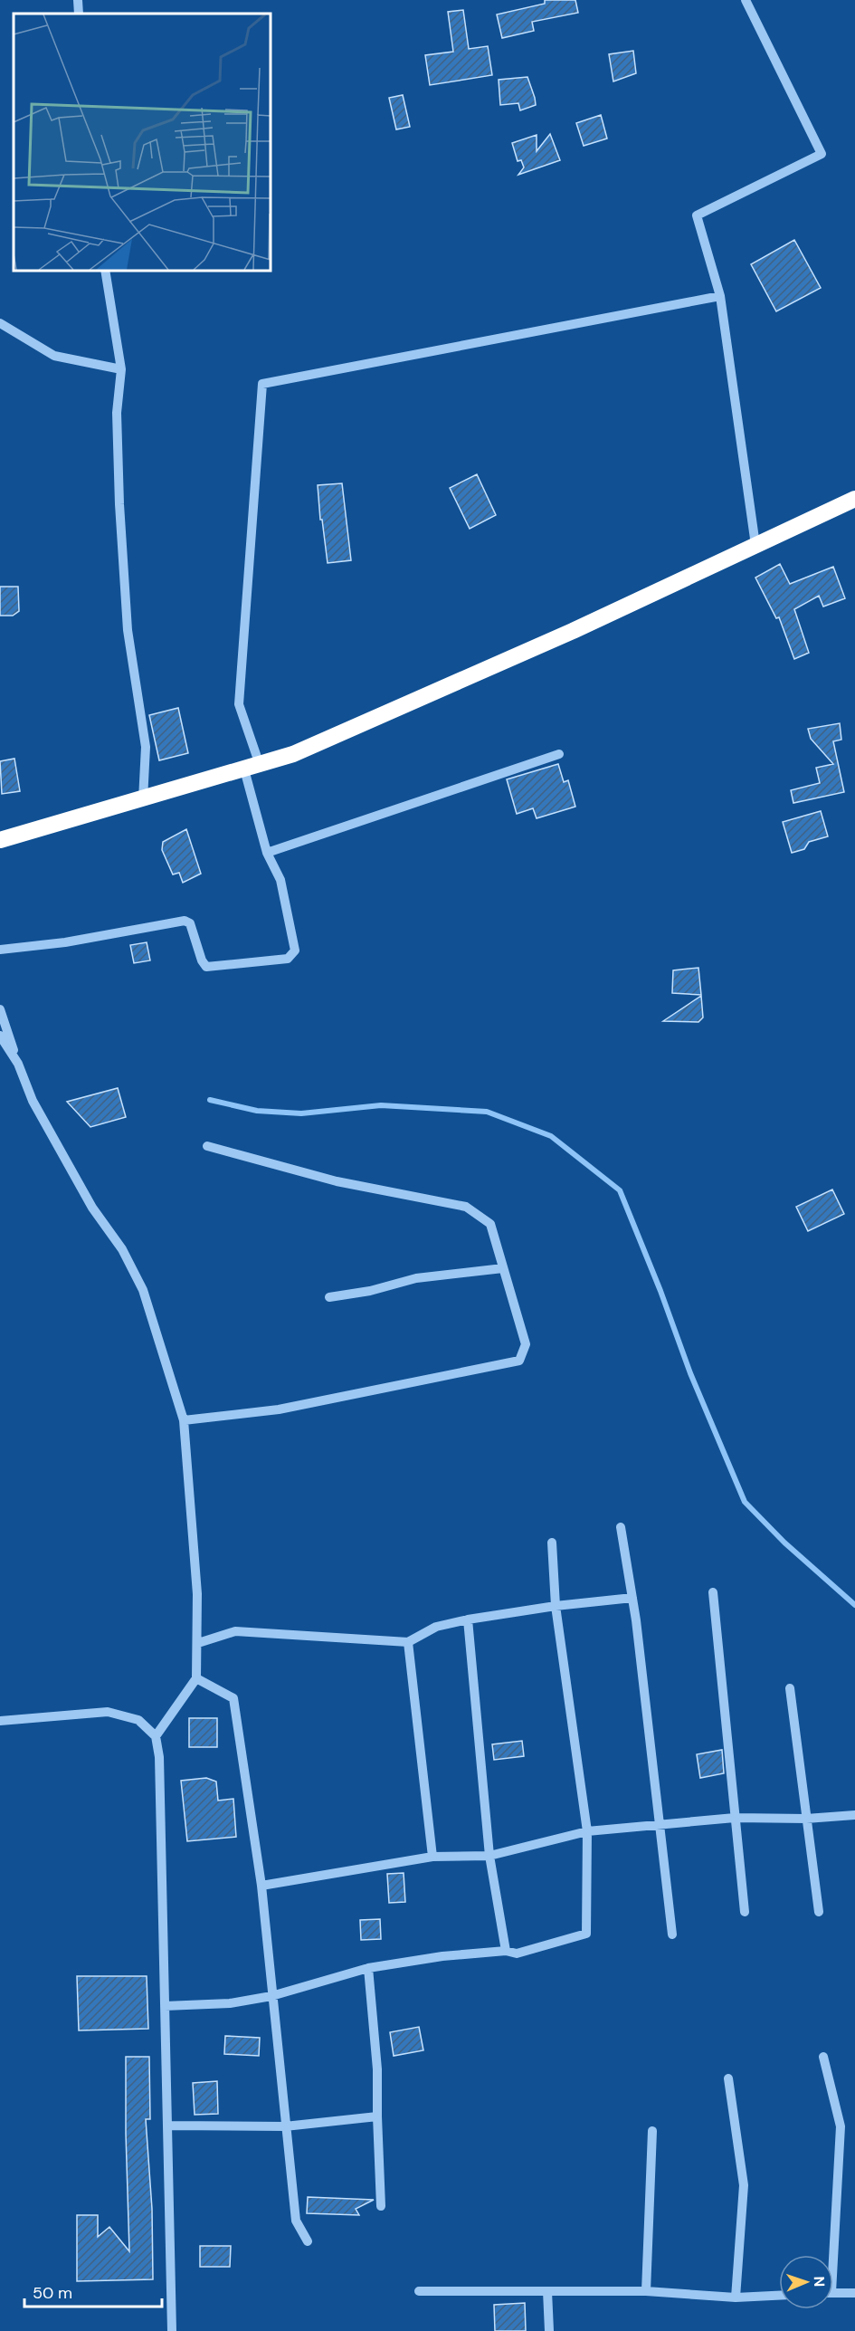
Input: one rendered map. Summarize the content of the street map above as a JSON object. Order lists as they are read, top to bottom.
{
  "scale_bar": "50 m",
  "north": "right"
}
